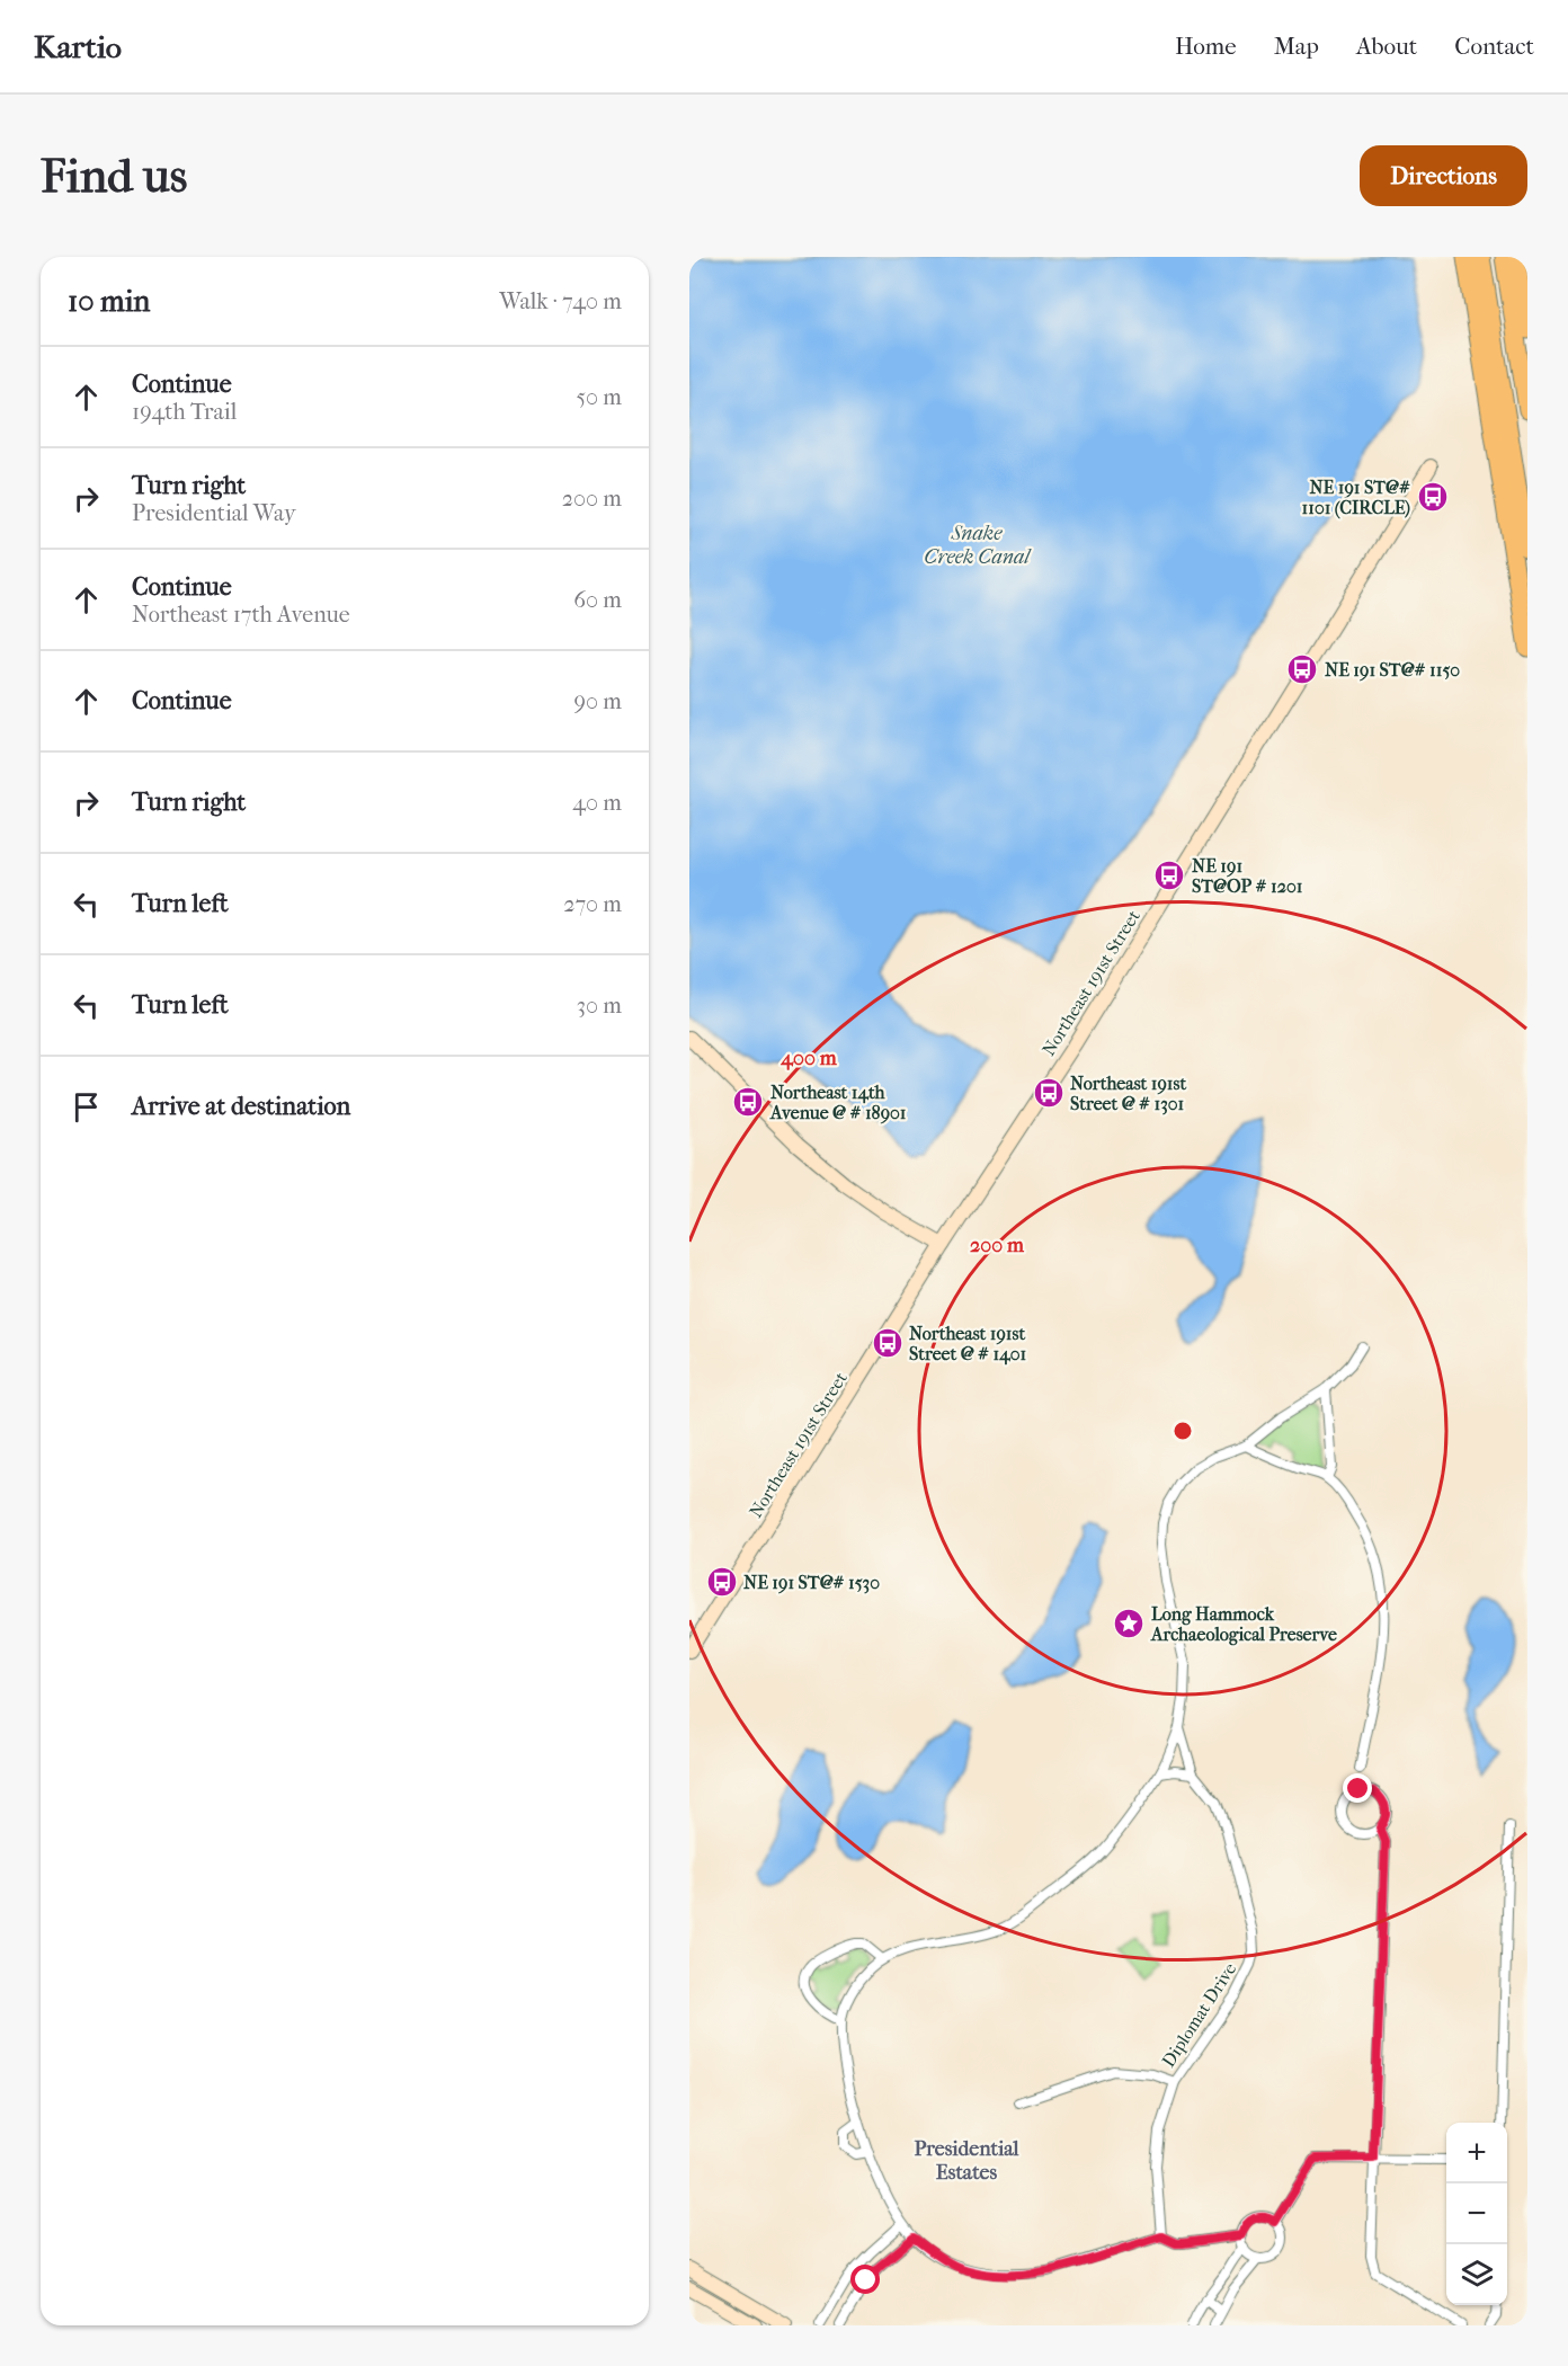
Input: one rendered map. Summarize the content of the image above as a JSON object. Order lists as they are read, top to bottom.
{
  "streets": {
    "street": ["Northeast 191st Street", "Diplomat Drive"]
  },
  "districts": ["Presidential Estates"],
  "water": ["Snake Creek Canal"],
  "places": {
    "bus stop": [
      "NE 191 ST@# 1101 (CIRCLE)",
      "NE 191 ST@# 1150",
      "NE 191 ST@OP # 1201",
      "Northeast 191st Street @ # 1301",
      "Northeast 14th Avenue @ # 18901",
      "Northeast 191st Street @ # 1401",
      "NE 191 ST@# 1530"
    ],
    "place": ["Long Hammock Archaeological Preserve"]
  },
  "page": {
    "header": "Kartio",
    "nav": [
      "Home",
      "Map",
      "About",
      "Contact"
    ],
    "buttons": "Directions",
    "title": "Find us",
    "heading": ["10 min", "Walk · 740 m"],
    "list": [
      ["Continue", "194th Trail", "50 m"],
      ["Turn right", "Presidential Way", "200 m"],
      ["Continue", "Northeast 17th Avenue", "60 m"],
      ["Continue", "90 m"],
      ["Turn right", "40 m"],
      ["Turn left", "270 m"],
      ["Turn left", "30 m"],
      "Arrive at destination"
    ],
    "map_buttons": ["+", "−"]
  },
  "rings": ["400 m", "200 m"]
}
